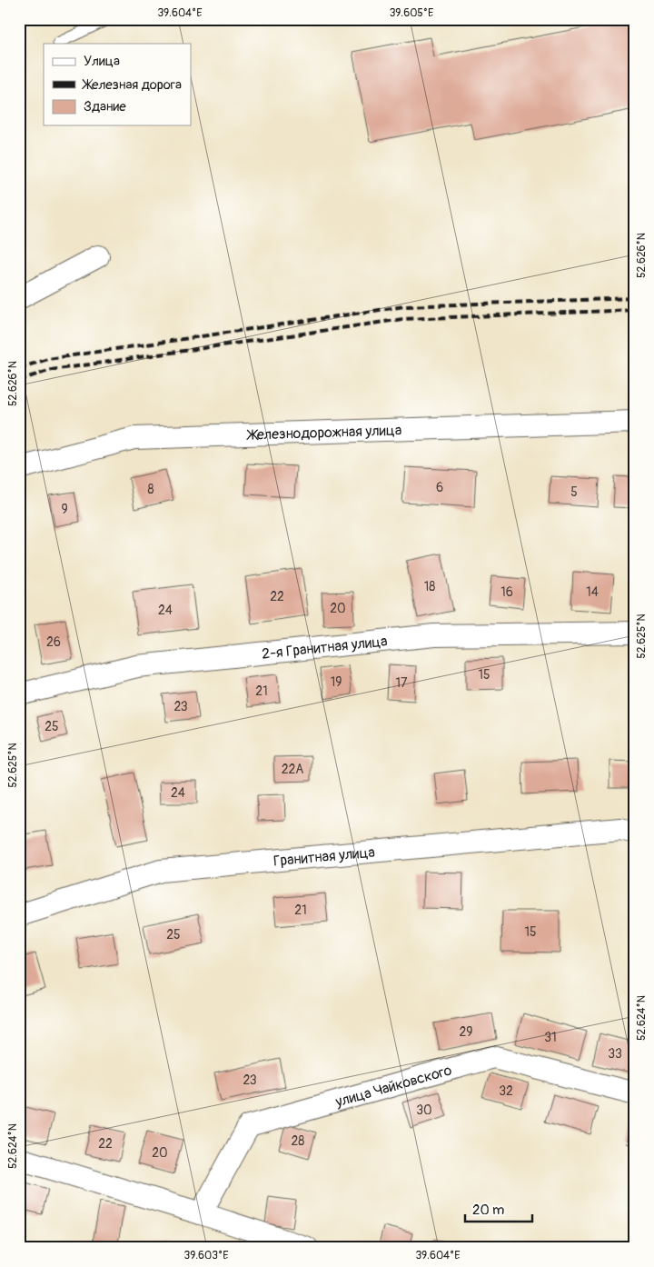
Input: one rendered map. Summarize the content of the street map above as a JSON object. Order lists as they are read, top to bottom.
{
  "streets": {
    "street": [
      "Железнодорожная улица",
      "2-я Гранитная улица",
      "Гранитная улица",
      "улица Чайковского"
    ]
  },
  "house_numbers": [
    "6",
    "8",
    "5",
    "9",
    "18",
    "16",
    "14",
    "22",
    "20",
    "24",
    "26",
    "15",
    "19",
    "17",
    "21",
    "23",
    "25",
    "22А",
    "24",
    "21",
    "15",
    "25",
    "29",
    "31",
    "33",
    "23",
    "32",
    "30",
    "28",
    "22",
    "20"
  ],
  "legend": ["Улица", "Железная дорога", "Здание"],
  "scale_bar": "20 m",
  "coordinates": [
    "39.604°E",
    "39.605°E",
    "52.626°N",
    "52.625°N",
    "52.624°N",
    "39.603°E"
  ]
}
